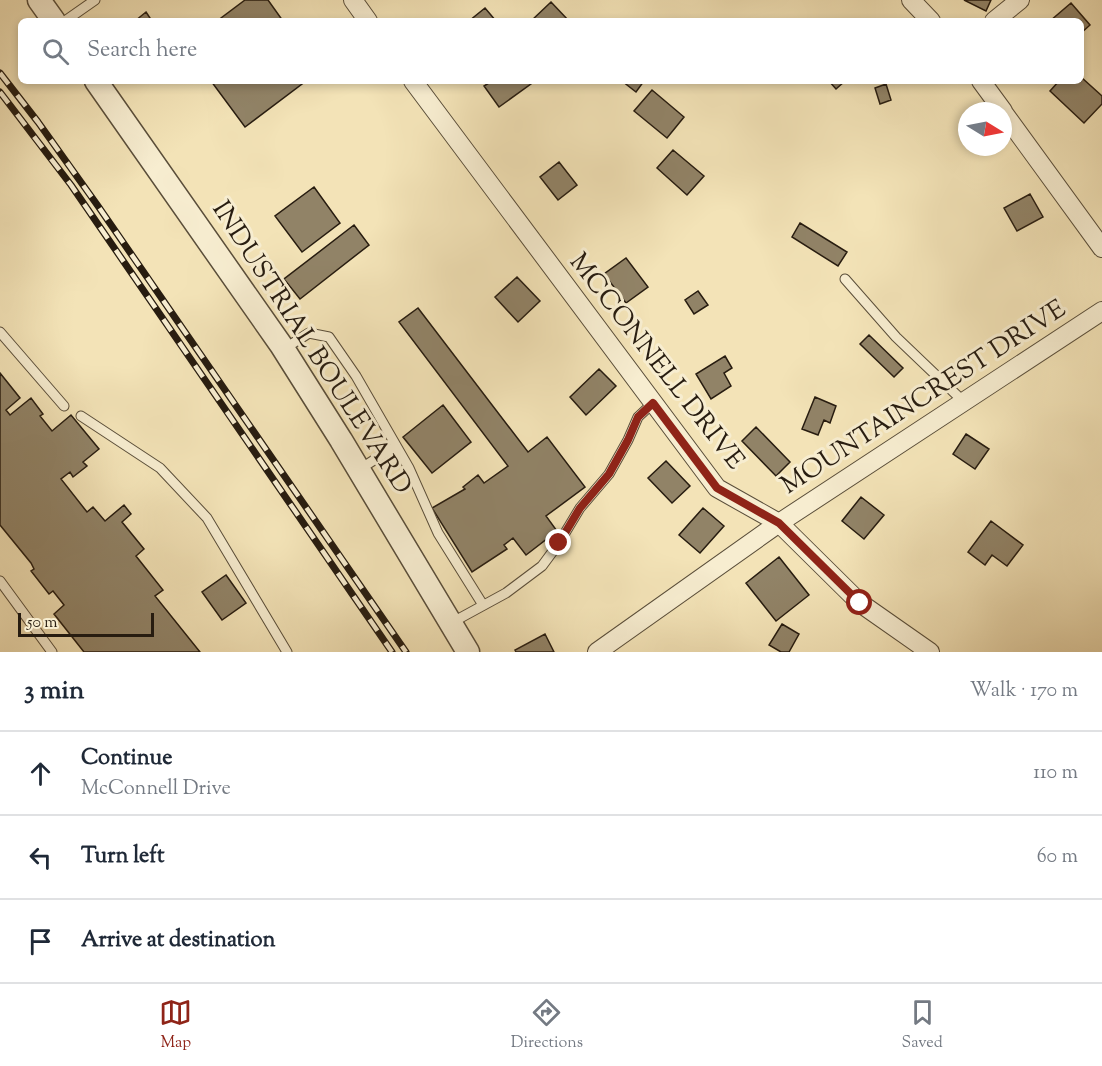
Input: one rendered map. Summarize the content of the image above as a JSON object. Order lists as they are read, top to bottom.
{
  "streets": {
    "street": ["INDUSTRIAL BOULEVARD", "MCCONNELL DRIVE", "MOUNTAINCREST DRIVE"]
  },
  "crossings": [
    ["MCCONNELL DRIVE", "MOUNTAINCREST DRIVE"]
  ],
  "scale_bar": "50 m",
  "north": "right",
  "page": {
    "search": "Search here",
    "scale": "50 m",
    "heading": ["3 min", "Walk · 170 m"],
    "list": [
      ["Continue", "McConnell Drive", "110 m"],
      ["Turn left", "60 m"],
      "Arrive at destination"
    ],
    "nav": ["Map", "Directions", "Saved"]
  }
}
